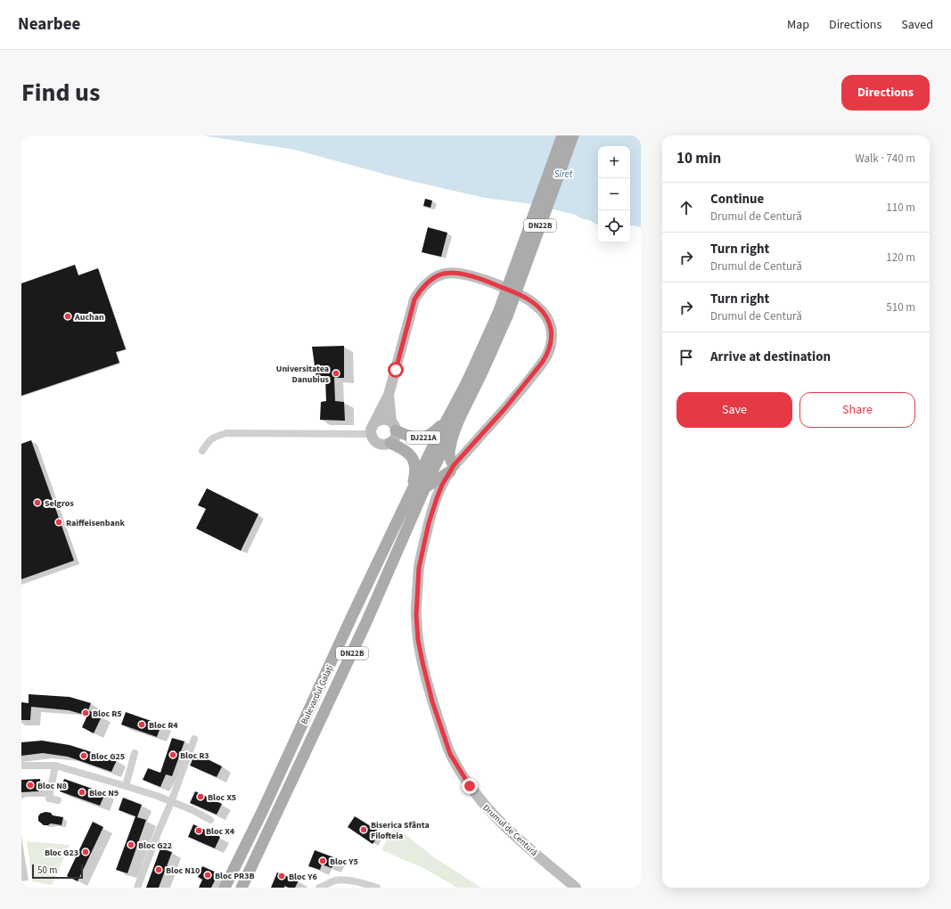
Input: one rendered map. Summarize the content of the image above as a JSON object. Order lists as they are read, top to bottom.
{
  "streets": {
    "main road": ["DN22B", "DJ221A", "Bulevardul Galați"],
    "street": ["Drumul de Centură"]
  },
  "crossings": [
    ["DN22B", "DJ221A"],
    ["DN22B", "Bulevardul Galați"],
    ["DJ221A", "Bulevardul Galați"],
    ["DJ221A", "Drumul de Centură"]
  ],
  "water": ["Siret"],
  "places": [
    "Auchan",
    "Universitatea Danubius",
    "Selgros",
    "Raiffeisenbank",
    "Bloc R5",
    "Bloc R4",
    "Bloc R3",
    "Bloc G25",
    "Bloc N8",
    "Bloc N9",
    "Bloc X5",
    "Biserica Sfânta Filofteia",
    "Bloc X4",
    "Bloc G22",
    "Bloc G23",
    "Bloc Y5",
    "Bloc N10",
    "Bloc PR3B",
    "Bloc Y6"
  ],
  "scale_bar": "50 m",
  "page": {
    "header": "Nearbee",
    "nav": ["Map", "Directions", "Saved"],
    "title": "Find us",
    "buttons": [
      "Directions",
      ["Save", "Share"]
    ],
    "heading": ["10 min", "Walk · 740 m"],
    "map_buttons": ["+", "−"],
    "list": [
      ["Continue", "Drumul de Centură", "110 m"],
      ["Turn right", "Drumul de Centură", "120 m"],
      ["Turn right", "Drumul de Centură", "510 m"],
      "Arrive at destination"
    ],
    "scale": "50 m"
  }
}
